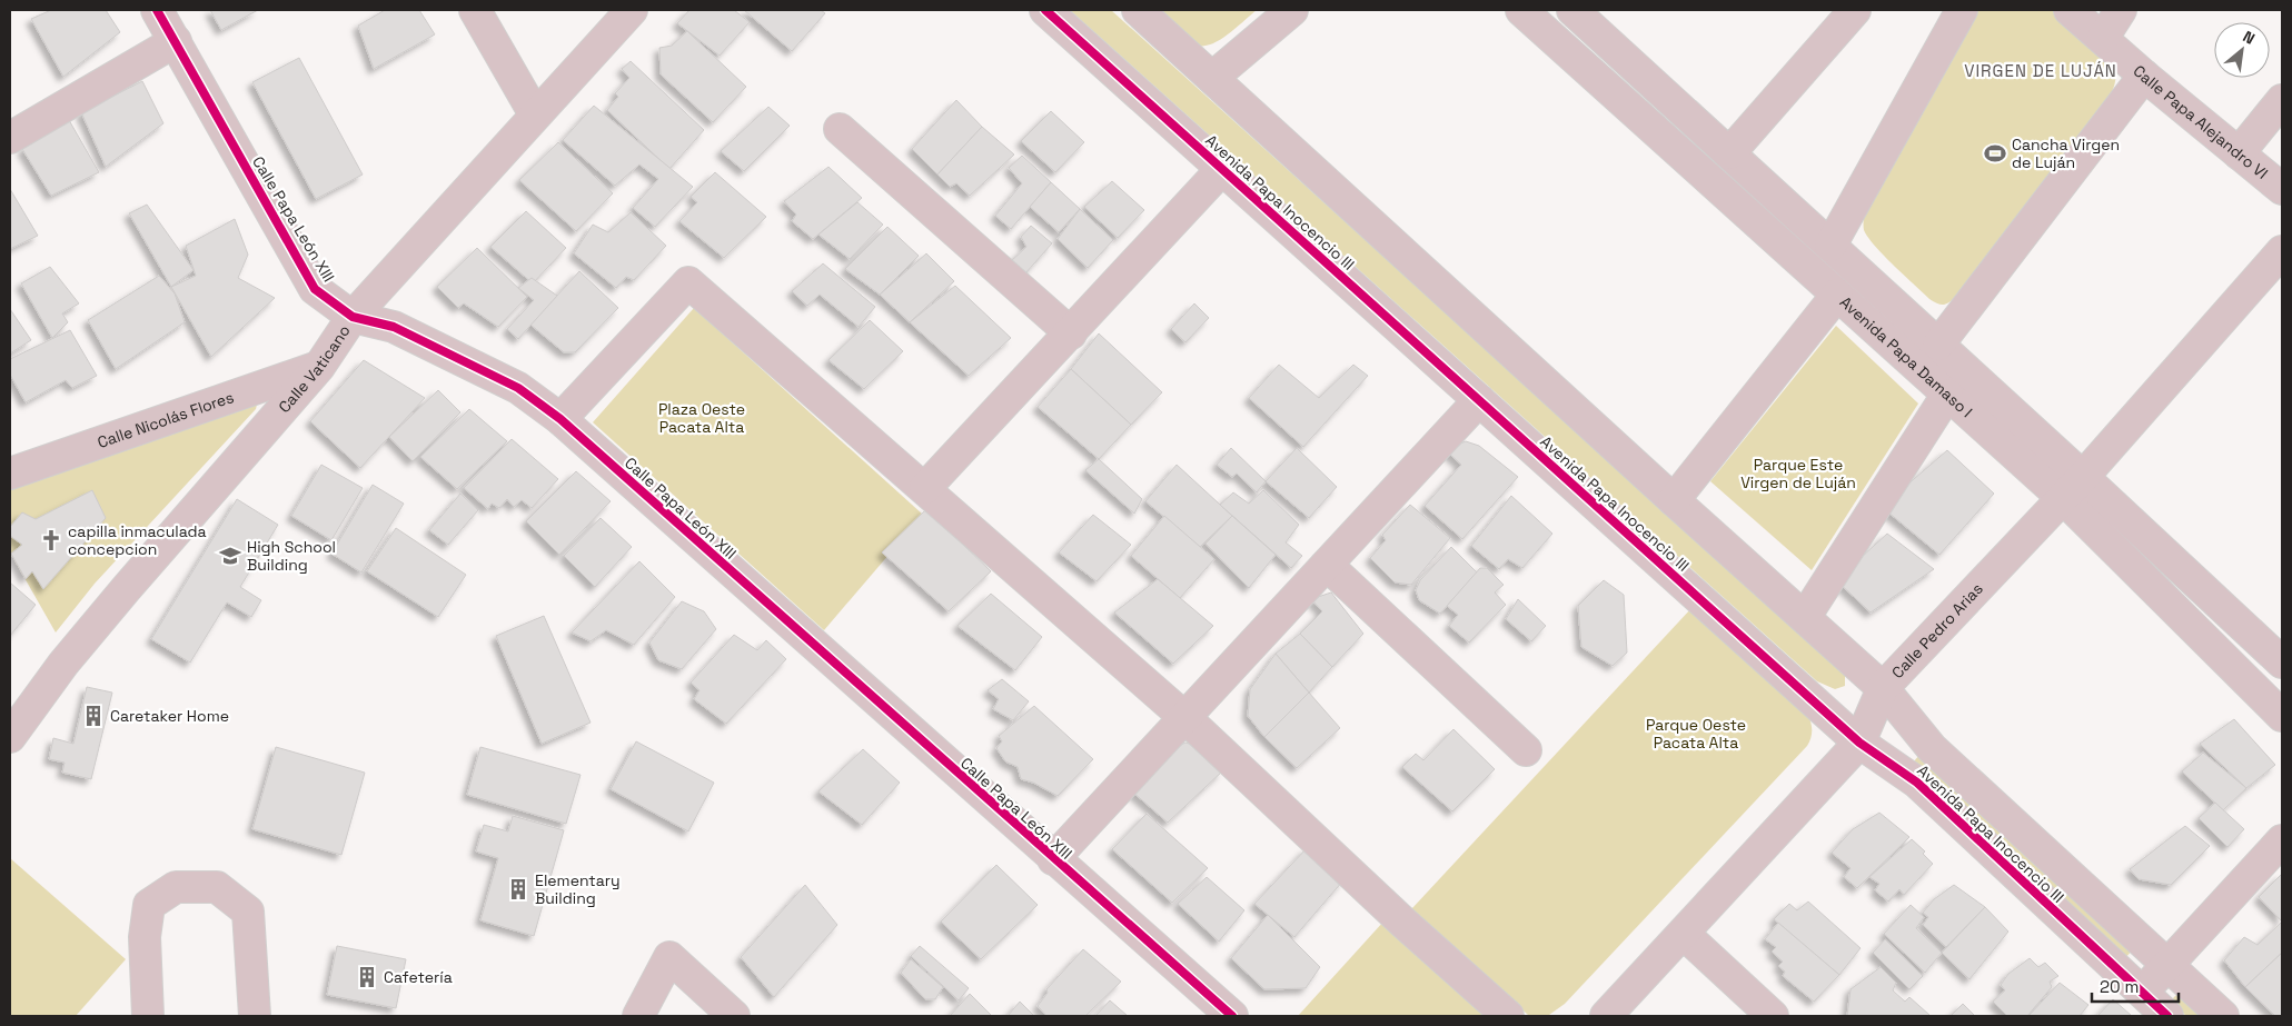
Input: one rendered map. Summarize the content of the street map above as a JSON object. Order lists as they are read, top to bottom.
{
  "streets": {
    "street": [
      "Calle Papa Alejandro VI",
      "Avenida Papa Inocencio III",
      "Calle Papa León XIII",
      "Avenida Papa Damaso I",
      "Calle Vaticano",
      "Calle Nicolás Flores",
      "Calle Pedro Arias"
    ]
  },
  "crossings": [
    ["Avenida Papa Inocencio III", "Calle Pedro Arias"],
    ["Calle Papa León XIII", "Calle Vaticano"],
    ["Avenida Papa Damaso I", "Calle Pedro Arias"],
    ["Calle Vaticano", "Calle Nicolás Flores"]
  ],
  "districts": ["VIRGEN DE LUJÁN"],
  "parks": ["Plaza Oeste Pacata Alta", "Parque Este Virgen de Luján", "Parque Oeste Pacata Alta"],
  "places": {
    "sports": ["Cancha Virgen de Luján"],
    "church": ["capilla inmaculada concepcion"],
    "school or university": ["High School Building"],
    "building": ["Caretaker Home", "Elementary Building", "Cafetería"]
  },
  "scale_bar": "20 m",
  "north": "top right"
}
